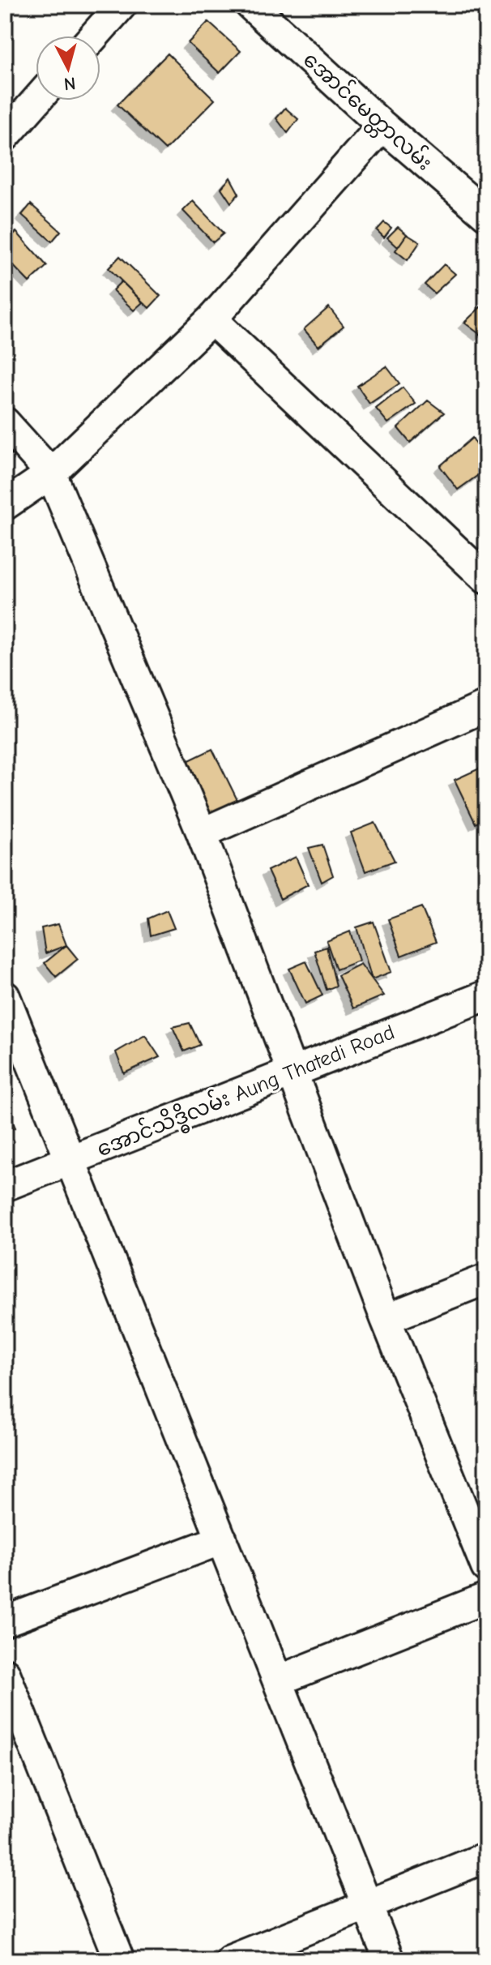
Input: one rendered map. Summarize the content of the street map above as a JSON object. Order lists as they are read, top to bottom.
{
  "streets": {
    "street": ["အောင်မေတ္တာလမ်း", "အောင်သိဒ္ဓိလမ်း Aung Thatedi Road"]
  },
  "north": "bottom"
}
